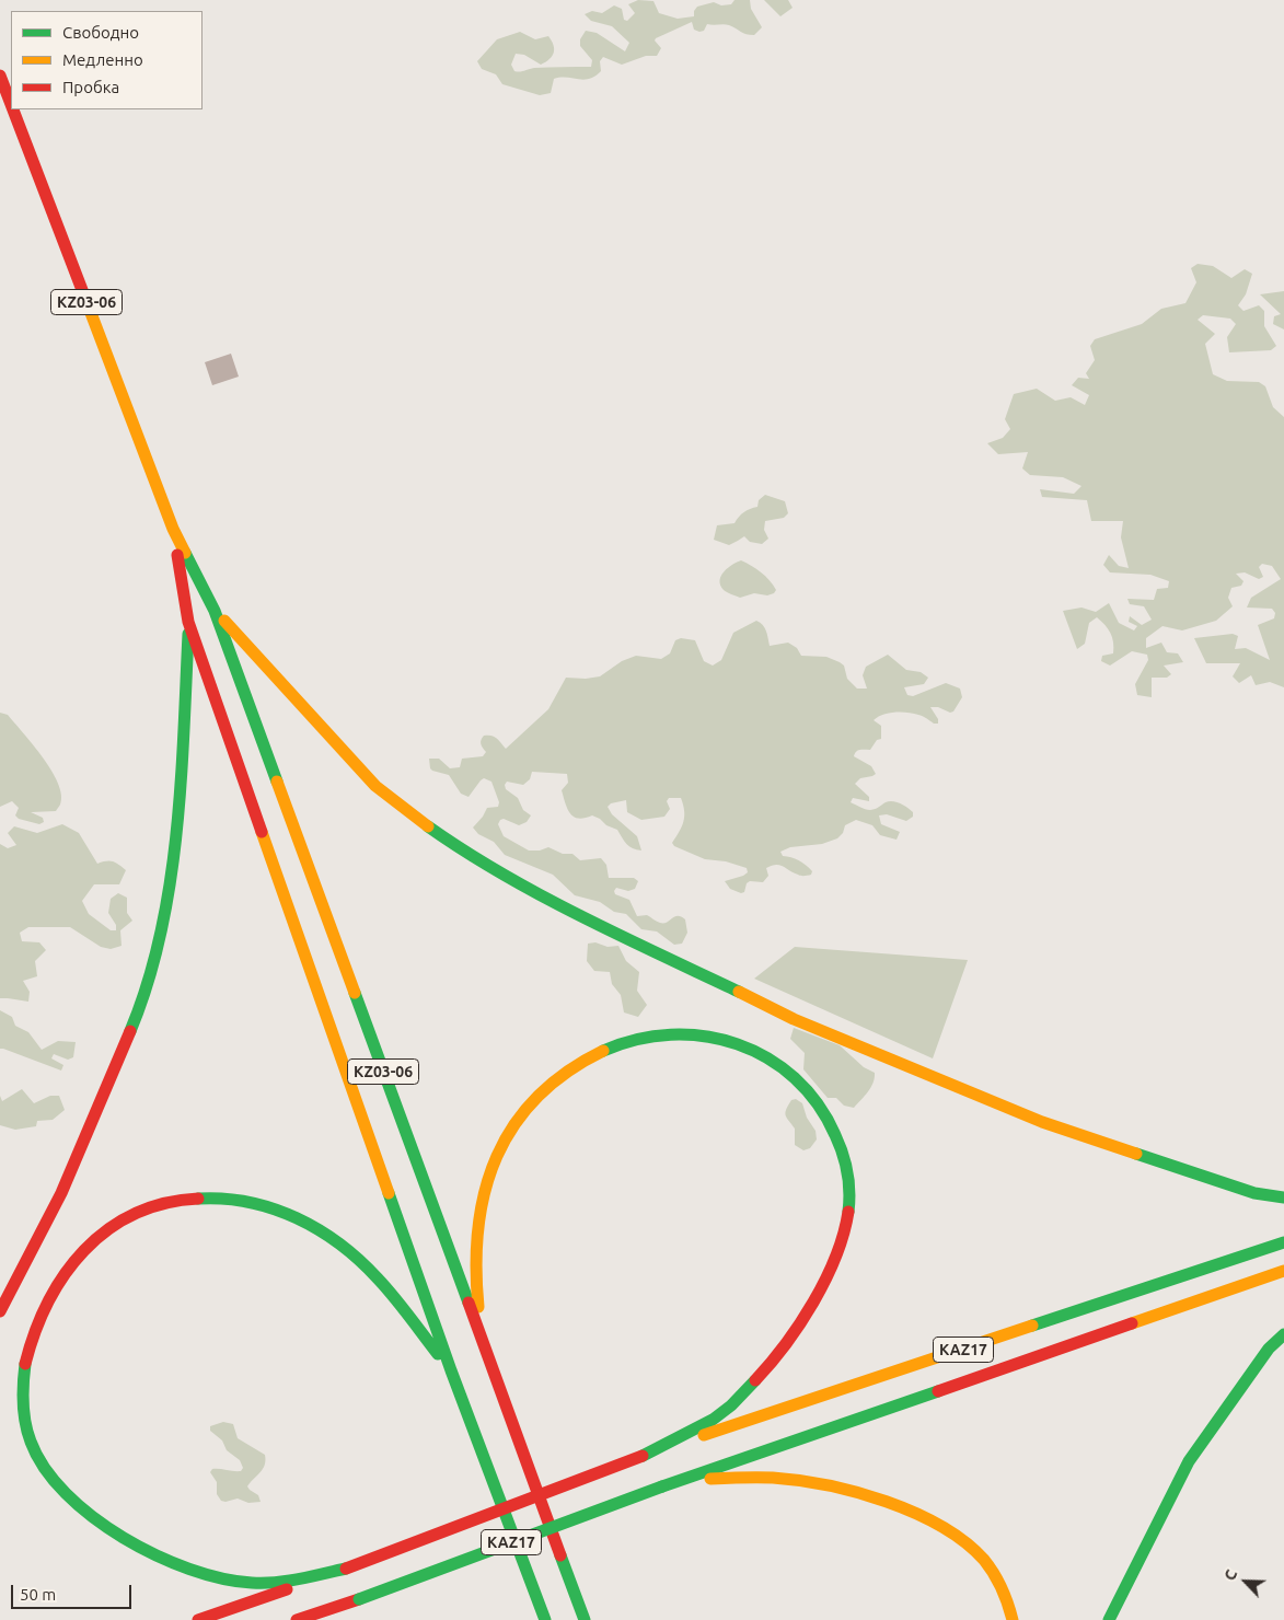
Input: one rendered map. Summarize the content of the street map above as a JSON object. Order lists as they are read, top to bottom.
{
  "streets": {
    "main road": ["KZ03-06", "KAZ17"]
  },
  "legend": ["Свободно", "Медленно", "Пробка"],
  "scale_bar": "50 m",
  "north": "top left"
}
